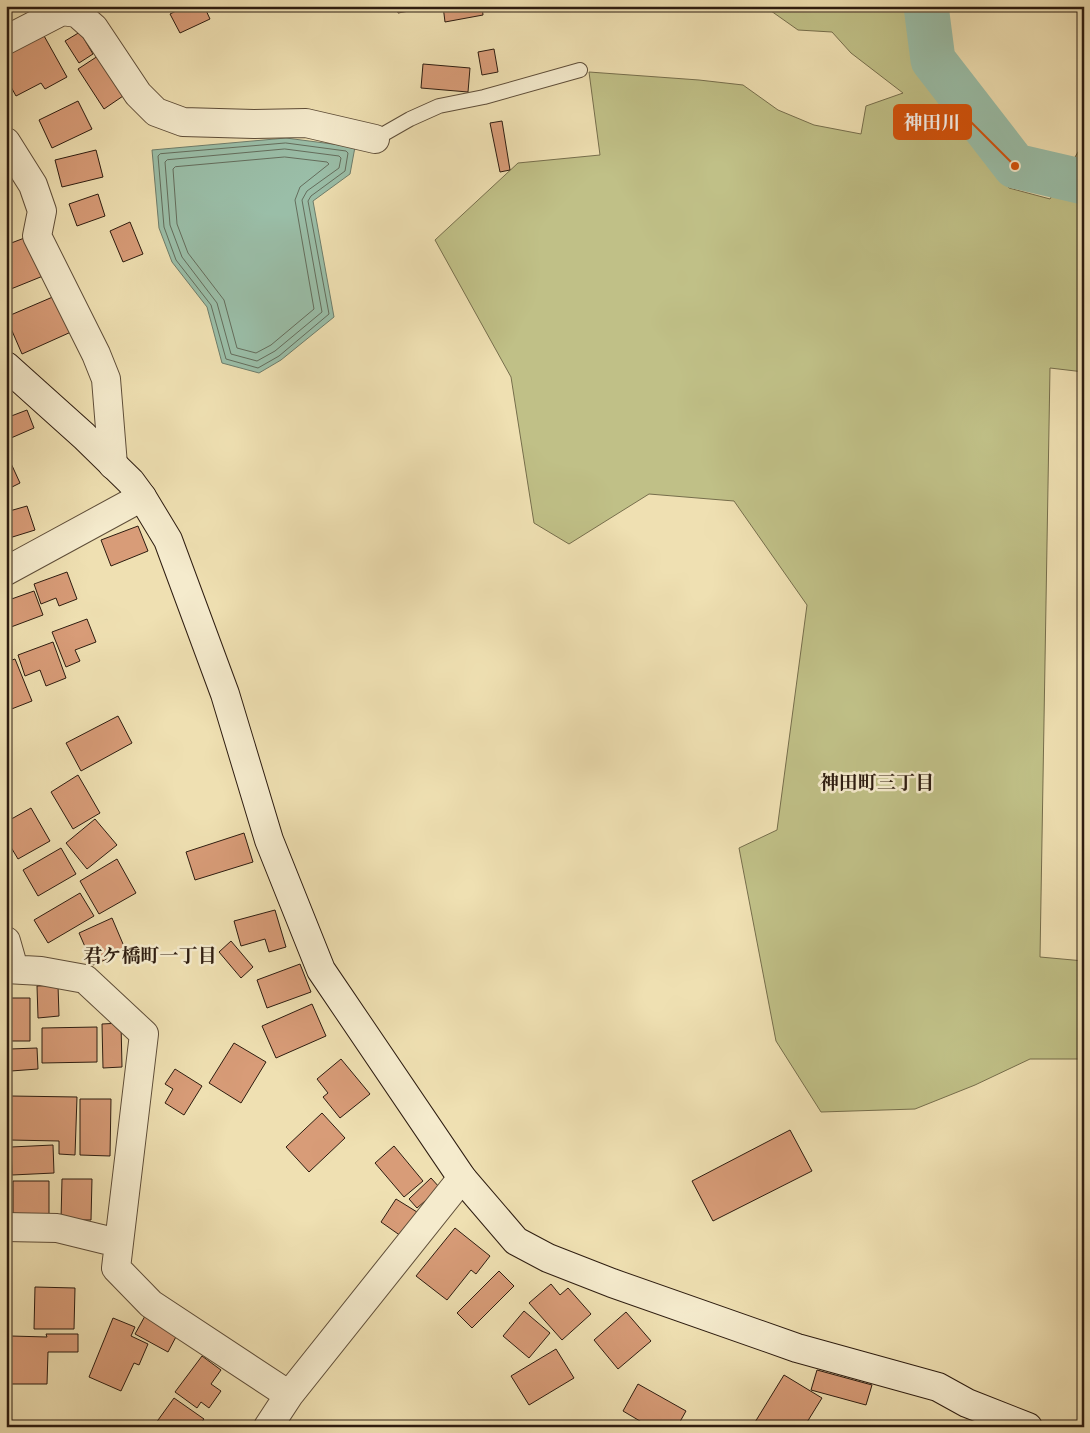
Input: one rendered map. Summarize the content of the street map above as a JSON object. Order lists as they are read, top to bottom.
{
  "districts": ["神田町三丁目", "君ケ橋町一丁目"],
  "places": ["神田川"]
}
